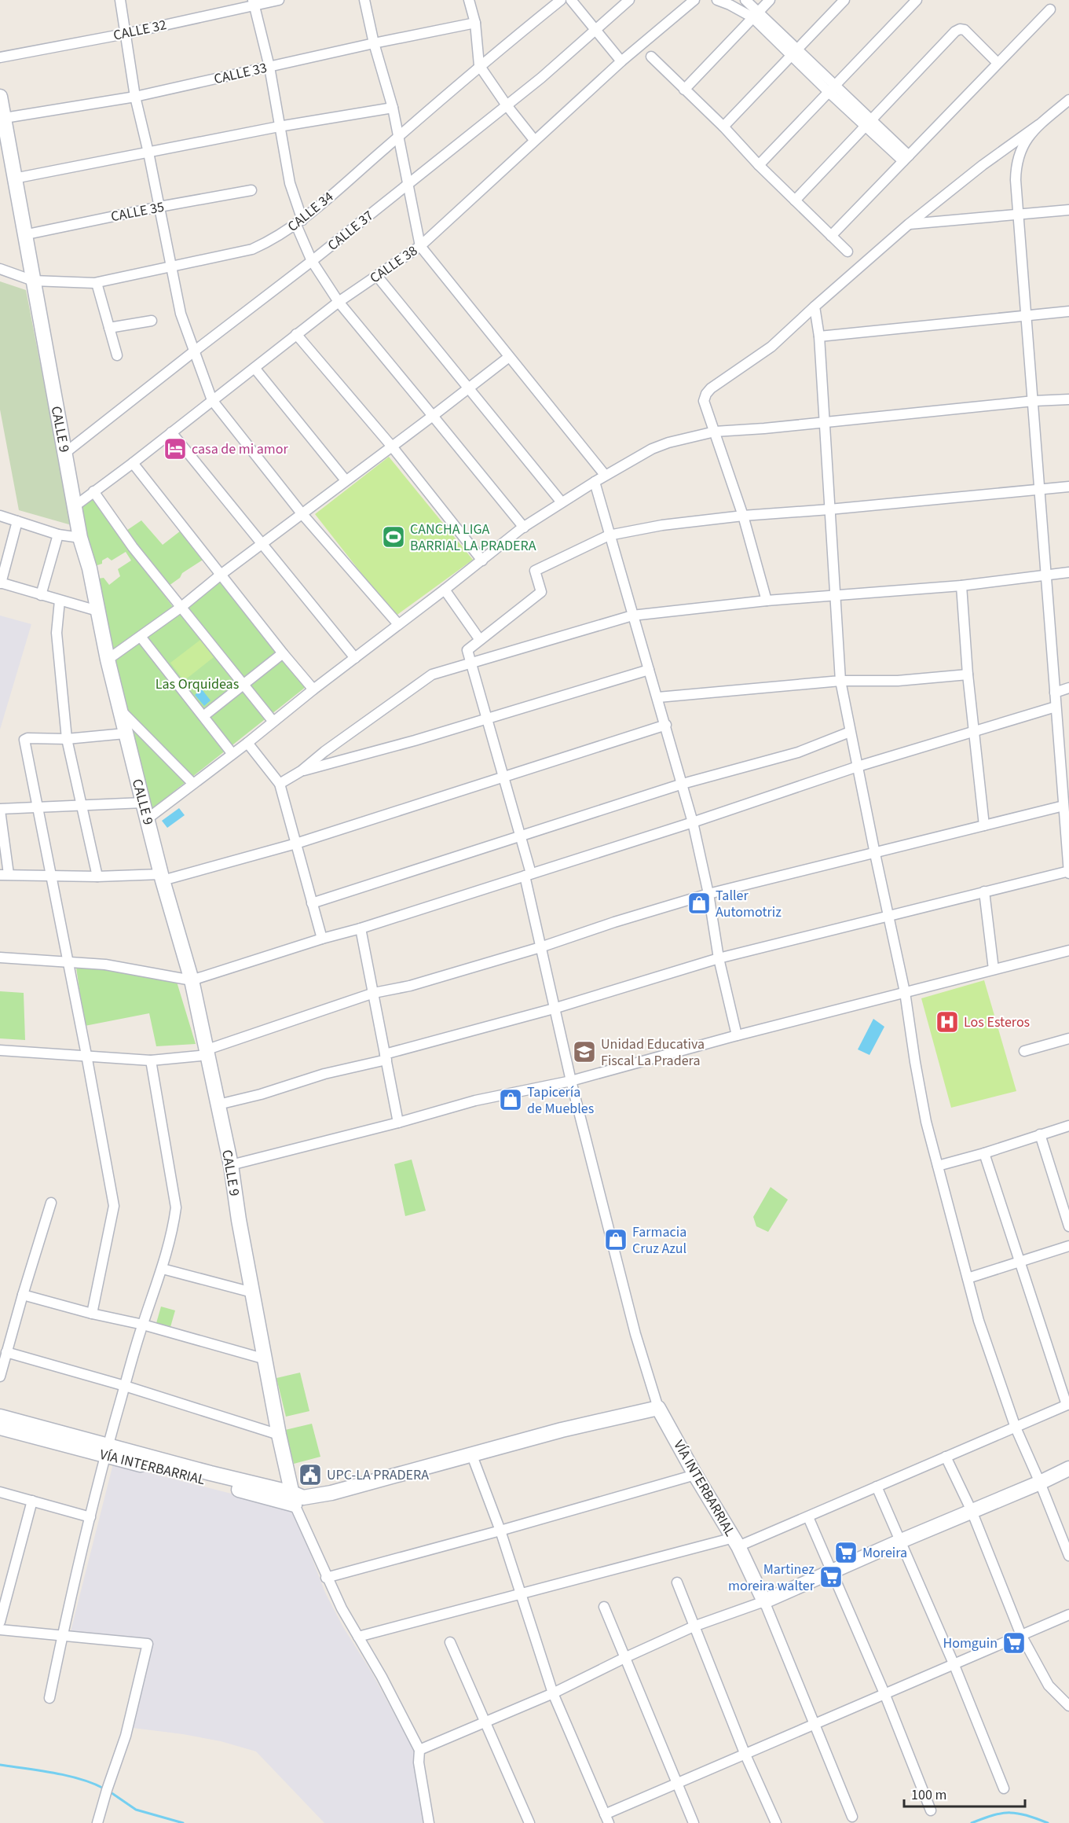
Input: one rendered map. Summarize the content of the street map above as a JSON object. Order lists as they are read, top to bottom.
{
  "streets": {
    "street": [
      "CALLE 32",
      "CALLE 33",
      "CALLE 35",
      "CALLE 34",
      "CALLE 37",
      "CALLE 38",
      "CALLE 9",
      "VÍA INTERBARRIAL"
    ]
  },
  "crossings": [
    ["CALLE 33", "CALLE 9"],
    ["CALLE 35", "CALLE 9"],
    ["CALLE 34", "CALLE 9"],
    ["CALLE 37", "CALLE 9"],
    ["CALLE 38", "CALLE 9"],
    ["CALLE 9", "VÍA INTERBARRIAL"]
  ],
  "parks": ["Las Orquideas"],
  "places": {
    "hotel": ["casa de mi amor"],
    "sports": ["CANCHA LIGA BARRIAL LA PRADERA"],
    "shop": ["Taller Automotriz", "Tapicería de Muebles", "Farmacia Cruz Azul"],
    "hospital": ["Los Esteros"],
    "school or university": ["Unidad Educativa Fiscal La Pradera"],
    "public building": ["UPC-LA PRADERA"],
    "supermarket": ["Moreira", "Martinez moreira walter", "Homguin"]
  },
  "scale_bar": "100 m"
}
